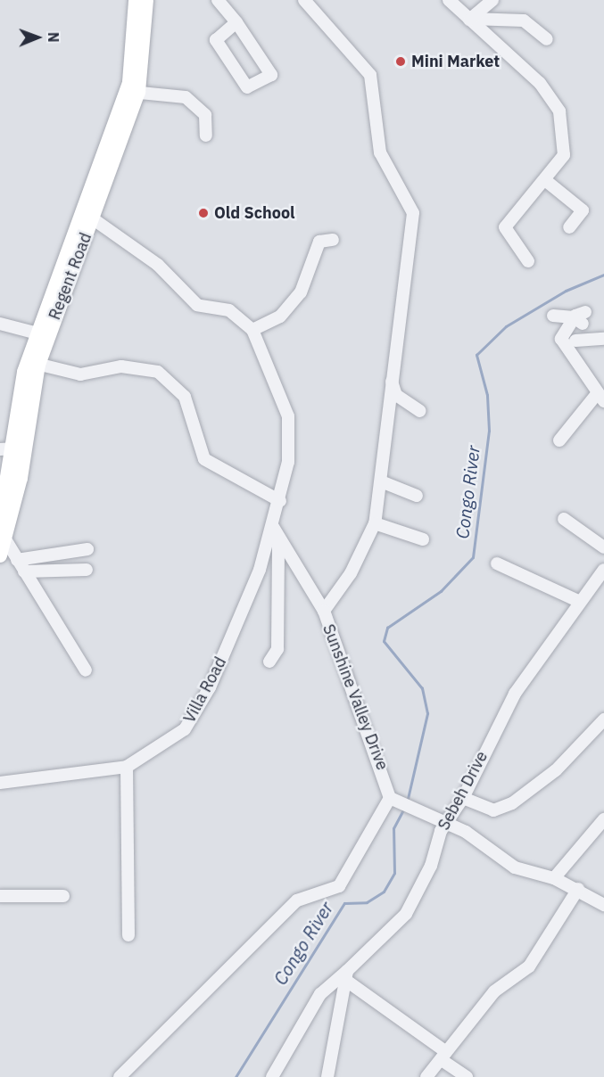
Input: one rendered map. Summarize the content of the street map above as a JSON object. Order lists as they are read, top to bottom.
{
  "streets": {
    "main road": ["Regent Road"],
    "street": ["Villa Road", "Sunshine Valley Drive", "Sebeh Drive"]
  },
  "water": ["Congo River"],
  "places": ["Mini Market", "Old School"],
  "north": "right"
}
